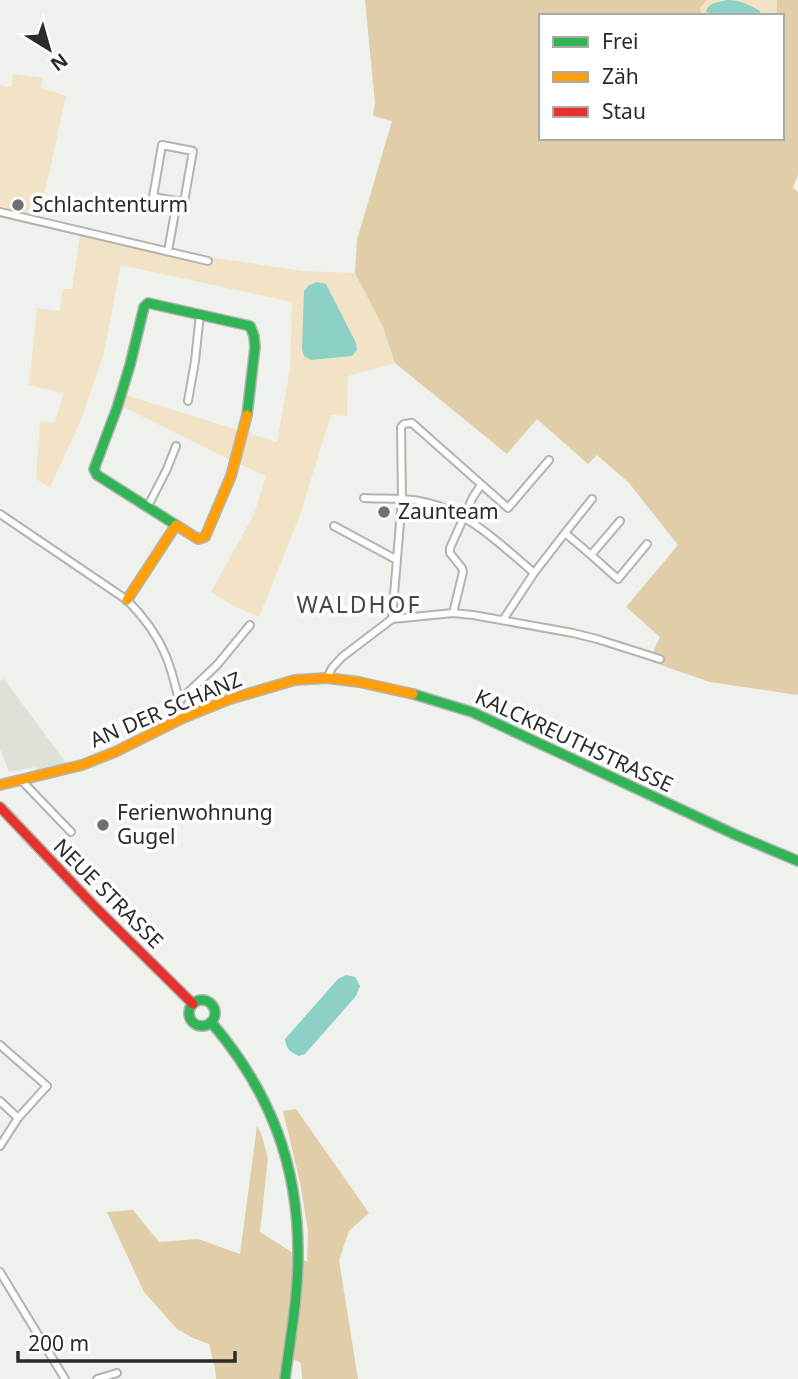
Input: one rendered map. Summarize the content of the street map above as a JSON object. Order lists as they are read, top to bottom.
{
  "streets": {
    "street": ["AN DER SCHANZ", "KALCKREUTHSTRASSE", "NEUE STRASSE"]
  },
  "crossings": [
    ["AN DER SCHANZ", "KALCKREUTHSTRASSE"]
  ],
  "districts": ["WALDHOF"],
  "places": ["Schlachtenturm", "Zaunteam", "Ferienwohnung Gugel"],
  "legend": ["Frei", "Zäh", "Stau"],
  "scale_bar": "200 m",
  "north": "bottom right"
}
